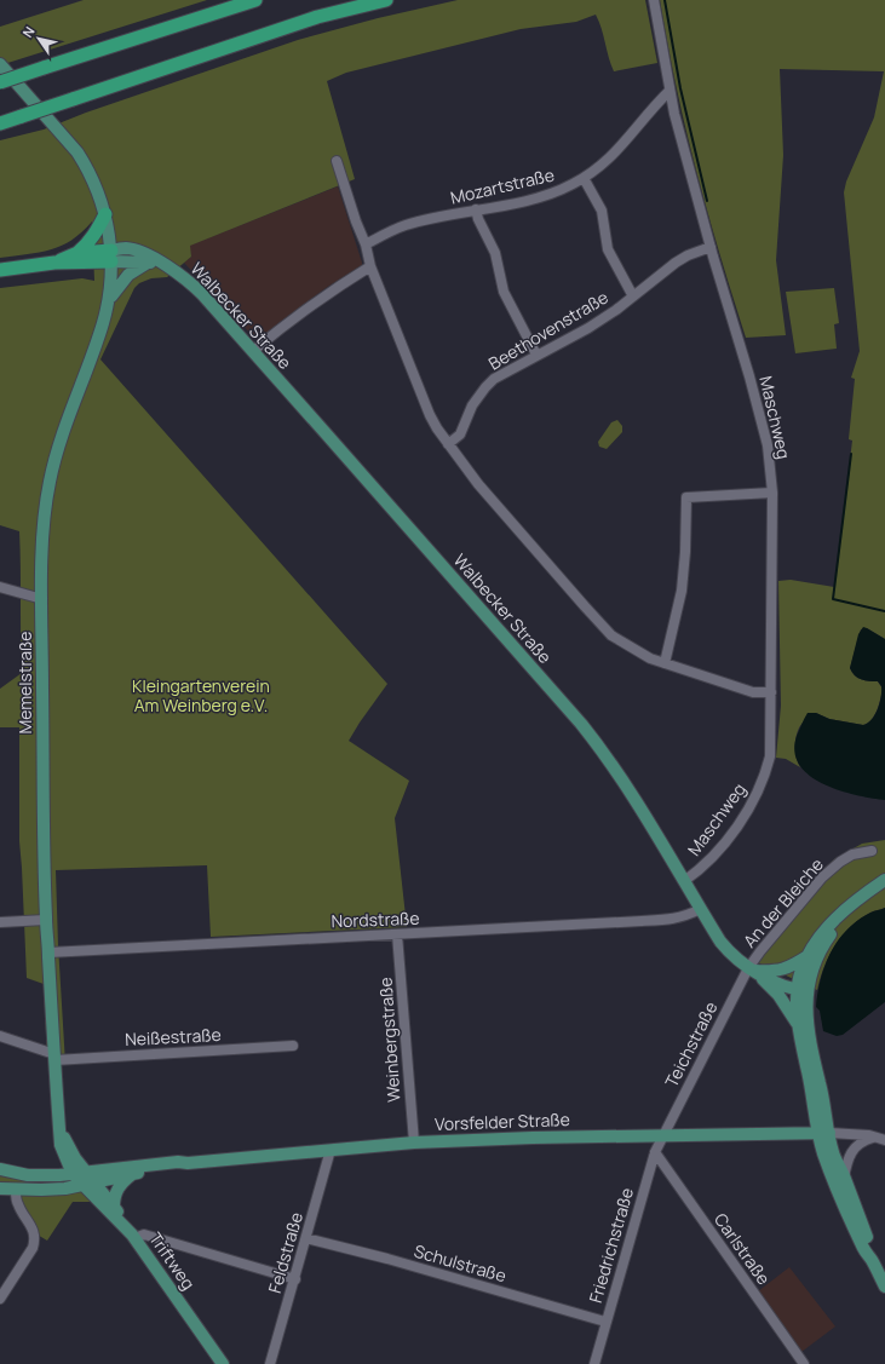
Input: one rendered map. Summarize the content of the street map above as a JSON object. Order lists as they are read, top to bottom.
{
  "streets": {
    "main road": [
      "Walbecker Straße",
      "Memelstraße",
      "Vorsfelder Straße",
      "Triftweg"
    ],
    "street": [
      "Mozartstraße",
      "Beethovenstraße",
      "Maschweg",
      "An der Bleiche",
      "Nordstraße",
      "Neißestraße",
      "Weinbergstraße",
      "Teichstraße",
      "Friedrichstraße",
      "Carlstraße",
      "Feldstraße",
      "Schulstraße"
    ]
  },
  "crossings": [
    ["Mozartstraße", "Maschweg"],
    ["Walbecker Straße", "Maschweg"],
    ["Walbecker Straße", "Memelstraße"],
    ["Walbecker Straße", "An der Bleiche"],
    ["Walbecker Straße", "Nordstraße"],
    ["Walbecker Straße", "Teichstraße"],
    ["Beethovenstraße", "Maschweg"],
    ["Memelstraße", "Nordstraße"],
    ["Memelstraße", "Neißestraße"],
    ["Memelstraße", "Vorsfelder Straße"],
    ["Memelstraße", "Triftweg"],
    ["An der Bleiche", "Teichstraße"],
    ["Nordstraße", "Weinbergstraße"],
    ["Weinbergstraße", "Vorsfelder Straße"],
    ["Teichstraße", "Vorsfelder Straße"],
    ["Teichstraße", "Friedrichstraße"],
    ["Vorsfelder Straße", "Friedrichstraße"],
    ["Vorsfelder Straße", "Feldstraße"],
    ["Vorsfelder Straße", "Triftweg"],
    ["Friedrichstraße", "Carlstraße"],
    ["Friedrichstraße", "Schulstraße"],
    ["Feldstraße", "Schulstraße"]
  ],
  "parks": ["Kleingartenverein Am Weinberg e.V."],
  "north": "top left"
}
